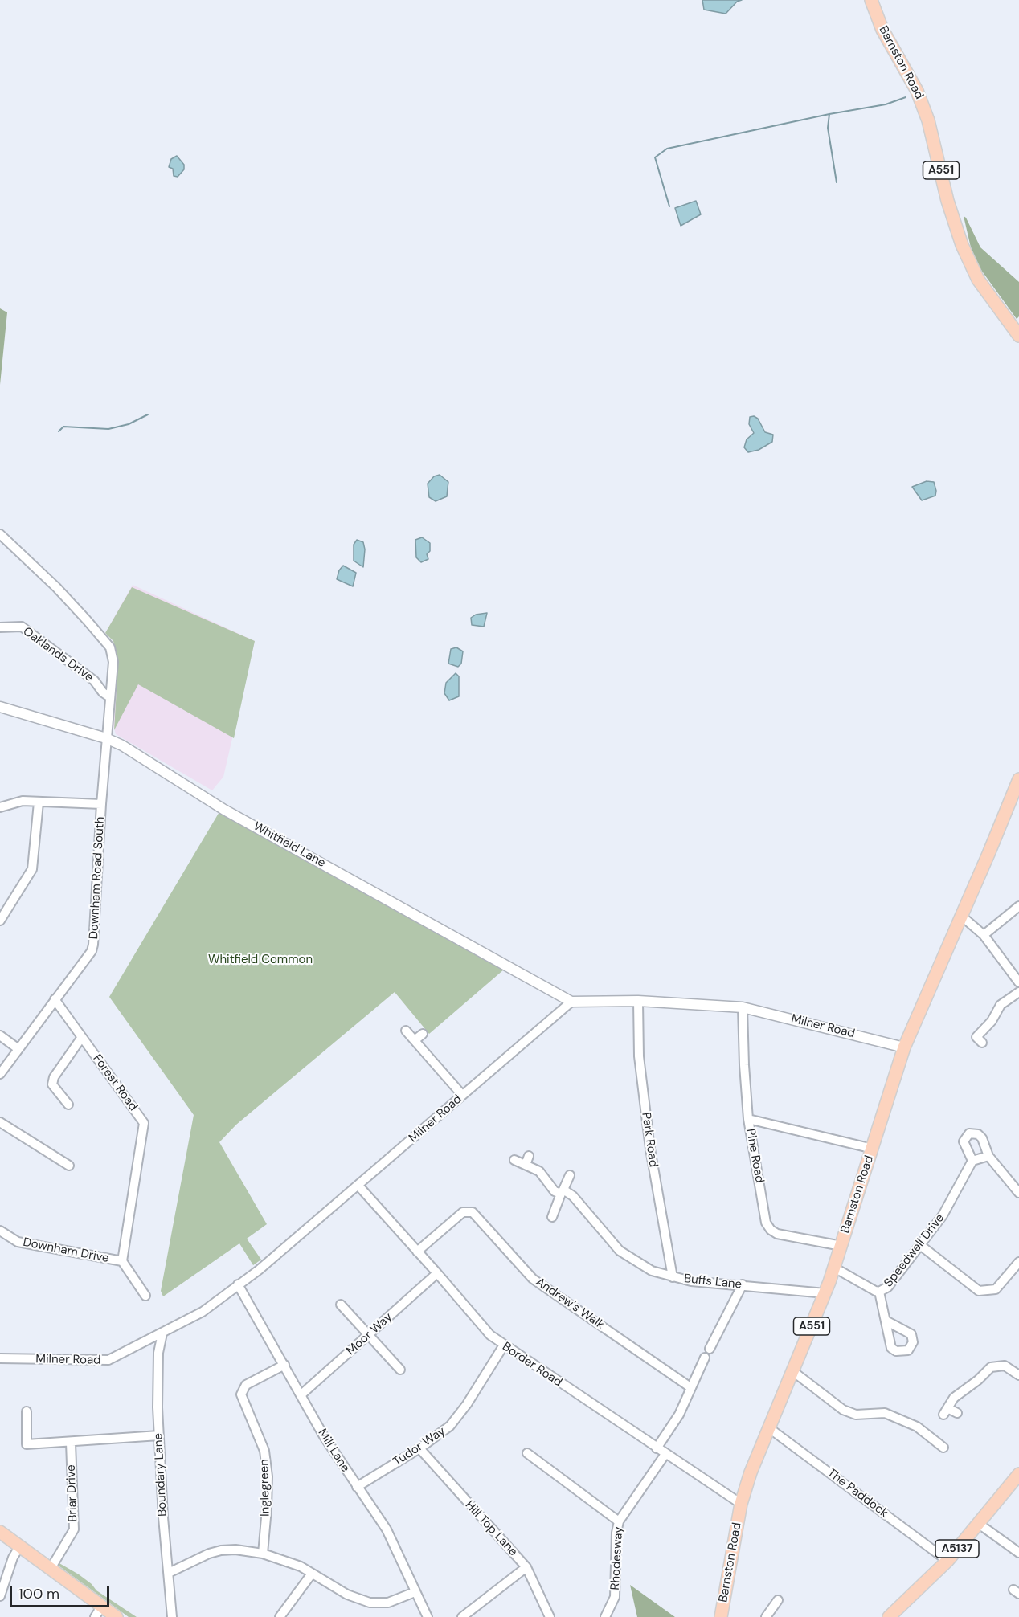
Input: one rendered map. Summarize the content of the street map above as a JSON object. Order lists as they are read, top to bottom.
{
  "streets": {
    "main road": ["Barnston Road", "A551", "A5137"],
    "street": [
      "Oaklands Drive",
      "Whitfield Lane",
      "Downham Road South",
      "Milner Road",
      "Forest Road",
      "Park Road",
      "Pine Road",
      "Downham Drive",
      "Speedwell Drive",
      "Buffs Lane",
      "Andrew's Walk",
      "Moor Way",
      "Border Road",
      "Tudor Way",
      "Mill Lane",
      "Boundary Lane",
      "Inglegreen",
      "Briar Drive",
      "The Paddock",
      "Hill Top Lane",
      "Rhodesway"
    ]
  },
  "crossings": [
    ["Barnston Road", "Milner Road"],
    ["Barnston Road", "Pine Road"],
    ["Barnston Road", "Speedwell Drive"],
    ["Barnston Road", "Buffs Lane"],
    ["Barnston Road", "Border Road"],
    ["Barnston Road", "The Paddock"],
    ["Oaklands Drive", "Downham Road South"],
    ["Whitfield Lane", "Downham Road South"],
    ["Whitfield Lane", "Milner Road"],
    ["Downham Road South", "Forest Road"],
    ["Milner Road", "Park Road"],
    ["Milner Road", "Pine Road"],
    ["Milner Road", "Border Road"],
    ["Milner Road", "Mill Lane"],
    ["Milner Road", "Boundary Lane"],
    ["Forest Road", "Downham Drive"],
    ["Park Road", "Buffs Lane"],
    ["Andrew's Walk", "Border Road"],
    ["Moor Way", "Border Road"],
    ["Moor Way", "Mill Lane"],
    ["Border Road", "Tudor Way"],
    ["Border Road", "Rhodesway"],
    ["Tudor Way", "Mill Lane"],
    ["Tudor Way", "Hill Top Lane"],
    ["Mill Lane", "Inglegreen"],
    ["The Paddock", "A5137"]
  ],
  "parks": ["Whitfield Common"],
  "scale_bar": "100 m"
}
